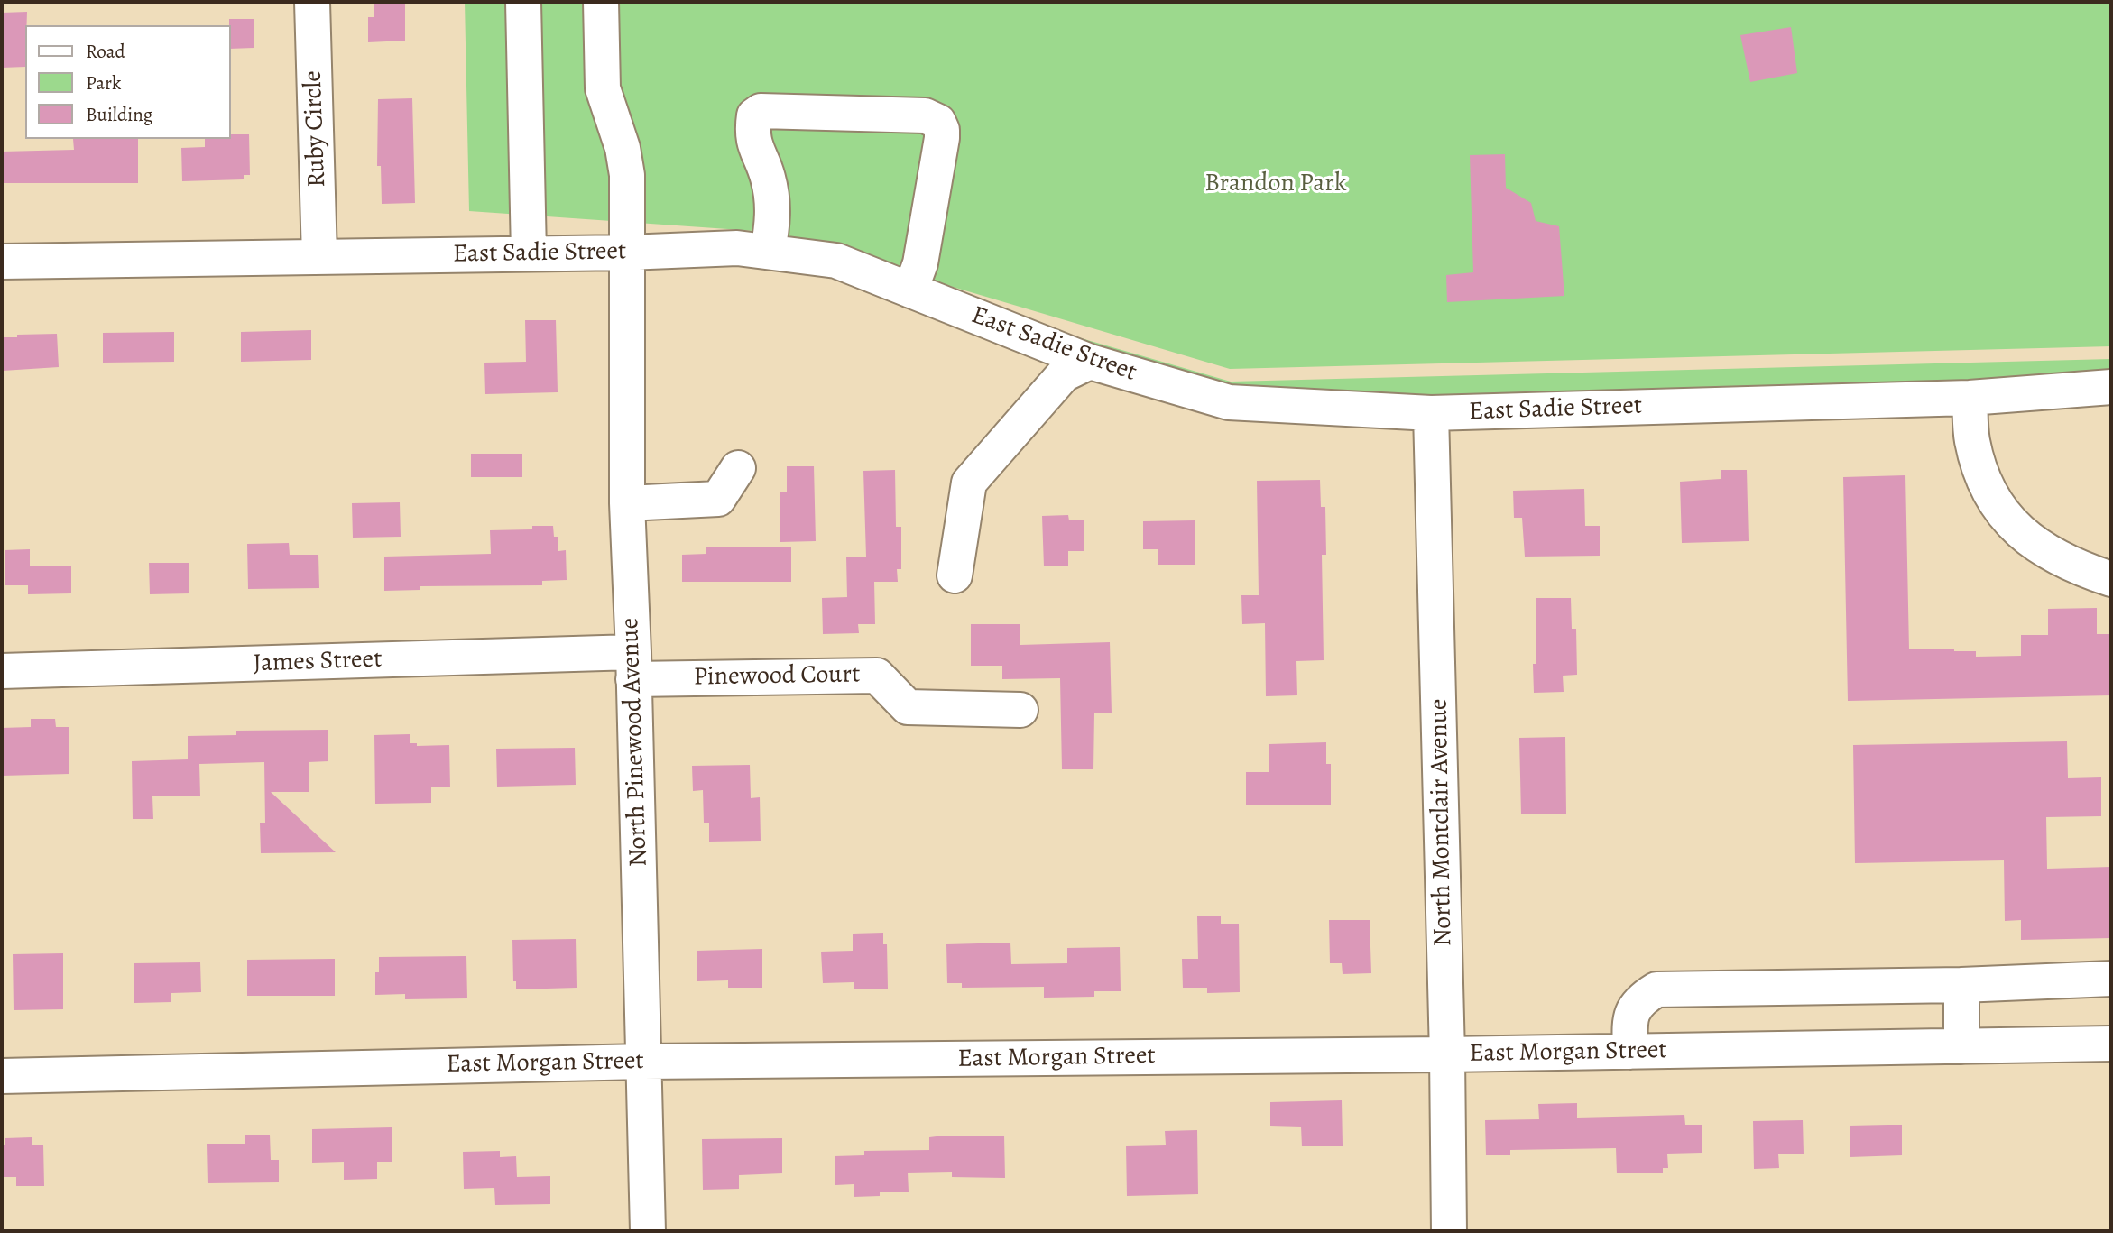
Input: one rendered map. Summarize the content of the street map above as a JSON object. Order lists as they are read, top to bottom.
{
  "streets": {
    "street": [
      "Ruby Circle",
      "East Sadie Street",
      "James Street",
      "Pinewood Court",
      "North Pinewood Avenue",
      "North Montclair Avenue",
      "East Morgan Street"
    ]
  },
  "crossings": [
    ["Ruby Circle", "East Sadie Street"],
    ["East Sadie Street", "North Pinewood Avenue"],
    ["East Sadie Street", "North Montclair Avenue"],
    ["James Street", "Pinewood Court"],
    ["James Street", "North Pinewood Avenue"],
    ["Pinewood Court", "North Pinewood Avenue"],
    ["North Pinewood Avenue", "East Morgan Street"],
    ["North Montclair Avenue", "East Morgan Street"]
  ],
  "parks": ["Brandon Park"],
  "legend": ["Road", "Park", "Building"]
}
